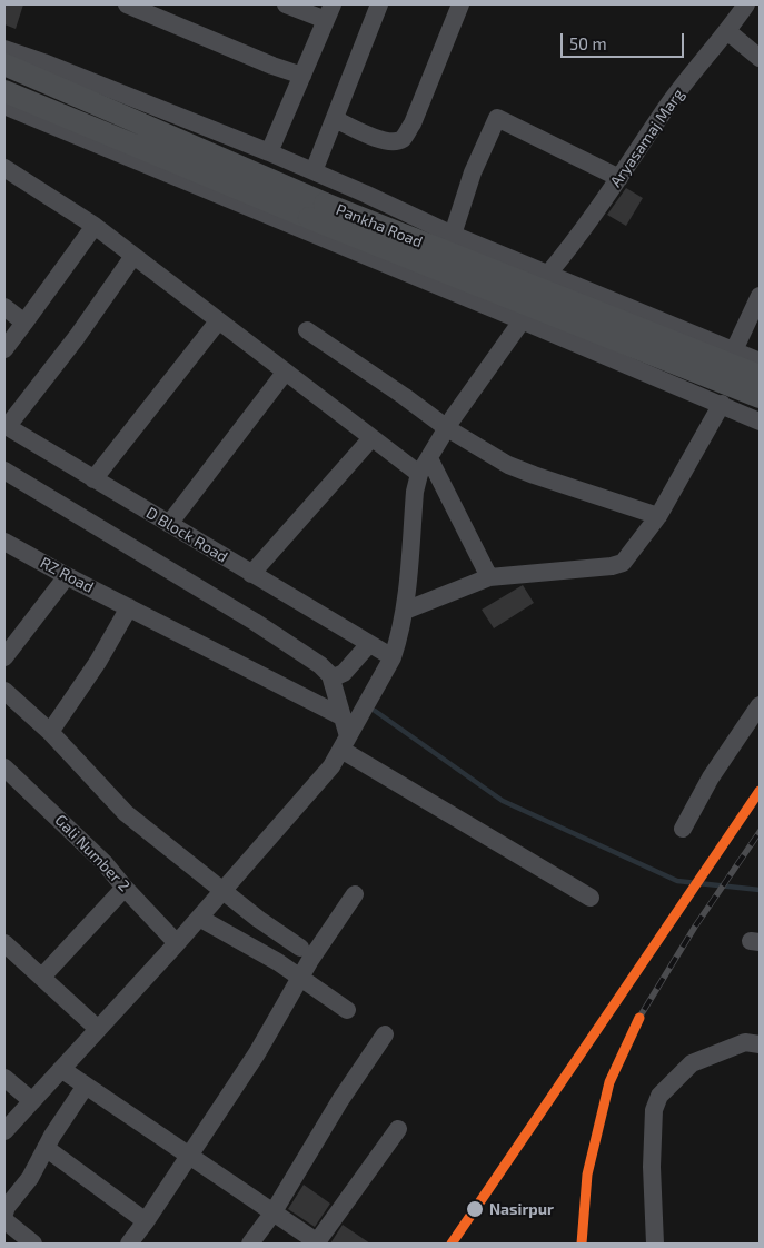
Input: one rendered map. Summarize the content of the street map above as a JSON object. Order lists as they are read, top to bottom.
{
  "streets": {
    "main road": ["Pankha Road"],
    "street": [
      "Aryasamaj Marg",
      "D Block Road",
      "RZ Road",
      "Gali Number 2"
    ]
  },
  "places": ["Nasirpur"],
  "scale_bar": "50 m"
}
